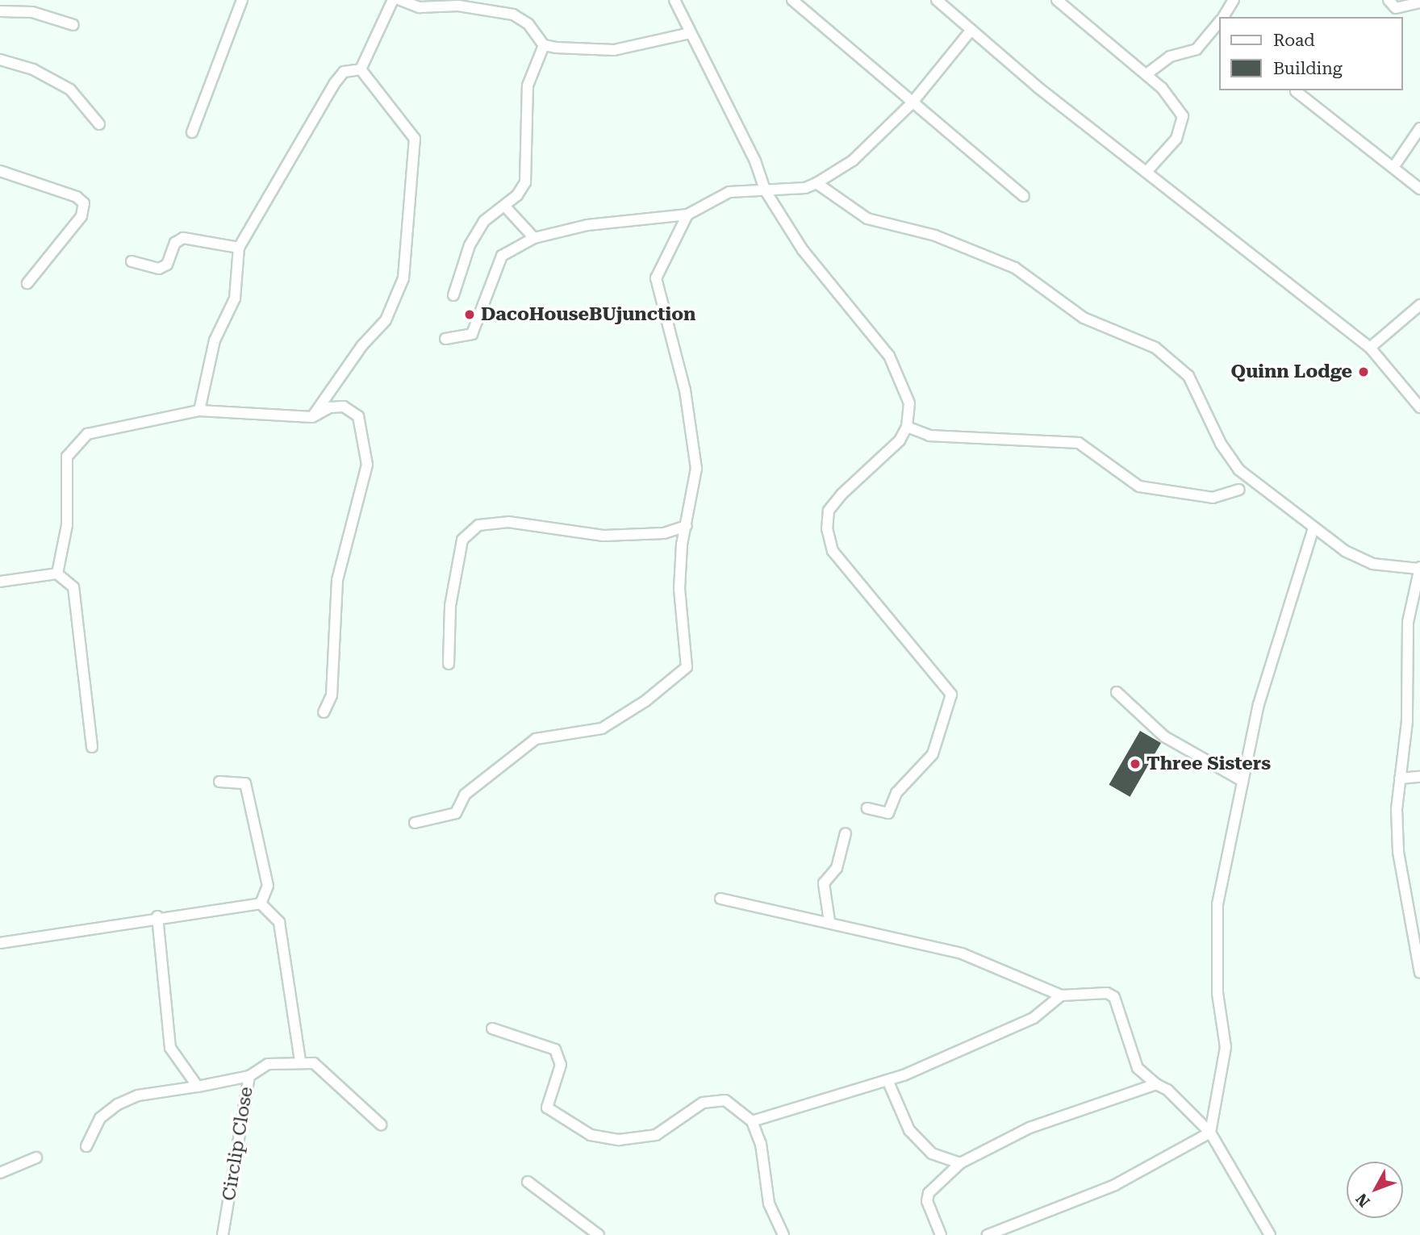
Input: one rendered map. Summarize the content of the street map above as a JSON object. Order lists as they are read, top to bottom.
{
  "streets": {
    "street": ["Circlip Close"]
  },
  "places": ["DacoHouseBUjunction", "Quinn Lodge", "Three Sisters"],
  "legend": ["Road", "Building"],
  "north": "bottom left"
}
